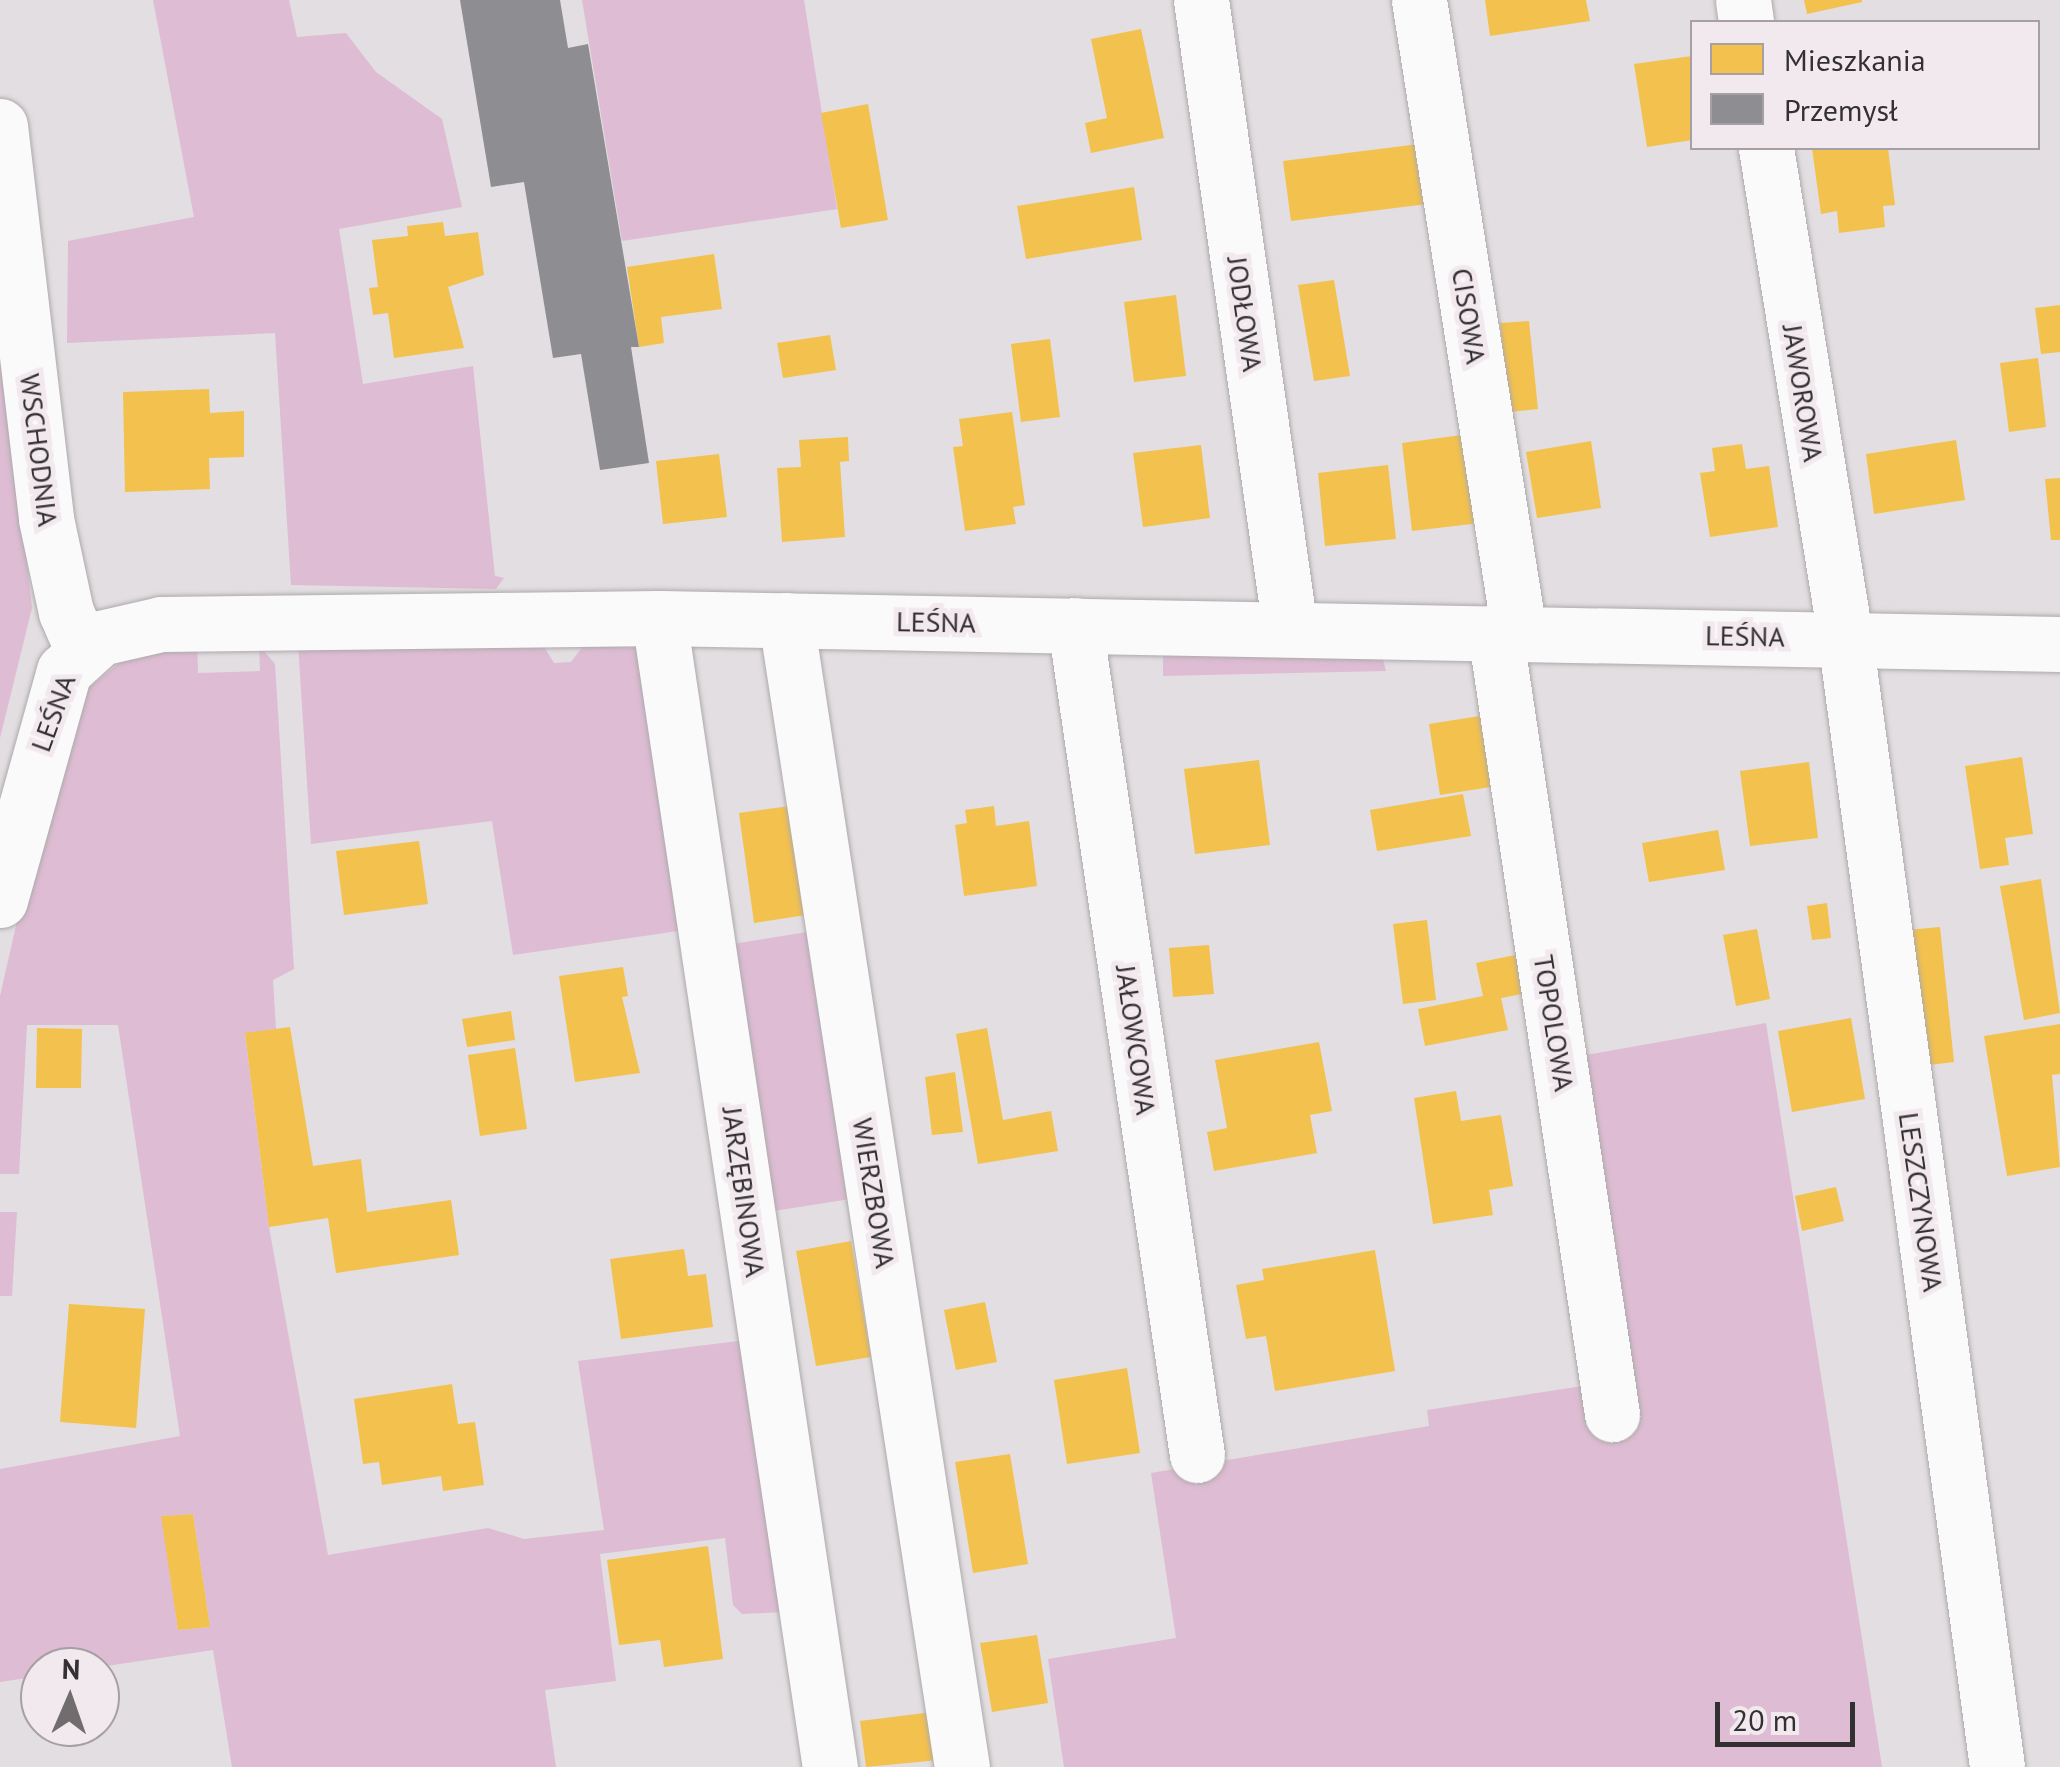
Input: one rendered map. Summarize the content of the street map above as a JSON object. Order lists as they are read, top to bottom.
{
  "streets": {
    "street": [
      "JODŁOWA",
      "CISOWA",
      "JAWOROWA",
      "WSCHODNIA",
      "LEŚNA",
      "TOPOLOWA",
      "JAŁOWCOWA",
      "JARZĘBINOWA",
      "WIERZBOWA",
      "LESZCZYNOWA"
    ]
  },
  "crossings": [
    ["JODŁOWA", "LEŚNA"],
    ["CISOWA", "LEŚNA"],
    ["CISOWA", "TOPOLOWA"],
    ["JAWOROWA", "LEŚNA"],
    ["JAWOROWA", "LESZCZYNOWA"],
    ["WSCHODNIA", "LEŚNA"],
    ["LEŚNA", "TOPOLOWA"],
    ["LEŚNA", "JAŁOWCOWA"],
    ["LEŚNA", "JARZĘBINOWA"],
    ["LEŚNA", "WIERZBOWA"],
    ["LEŚNA", "LESZCZYNOWA"]
  ],
  "legend": ["Mieszkania", "Przemysł"],
  "scale_bar": "20 m",
  "north": "top"
}
